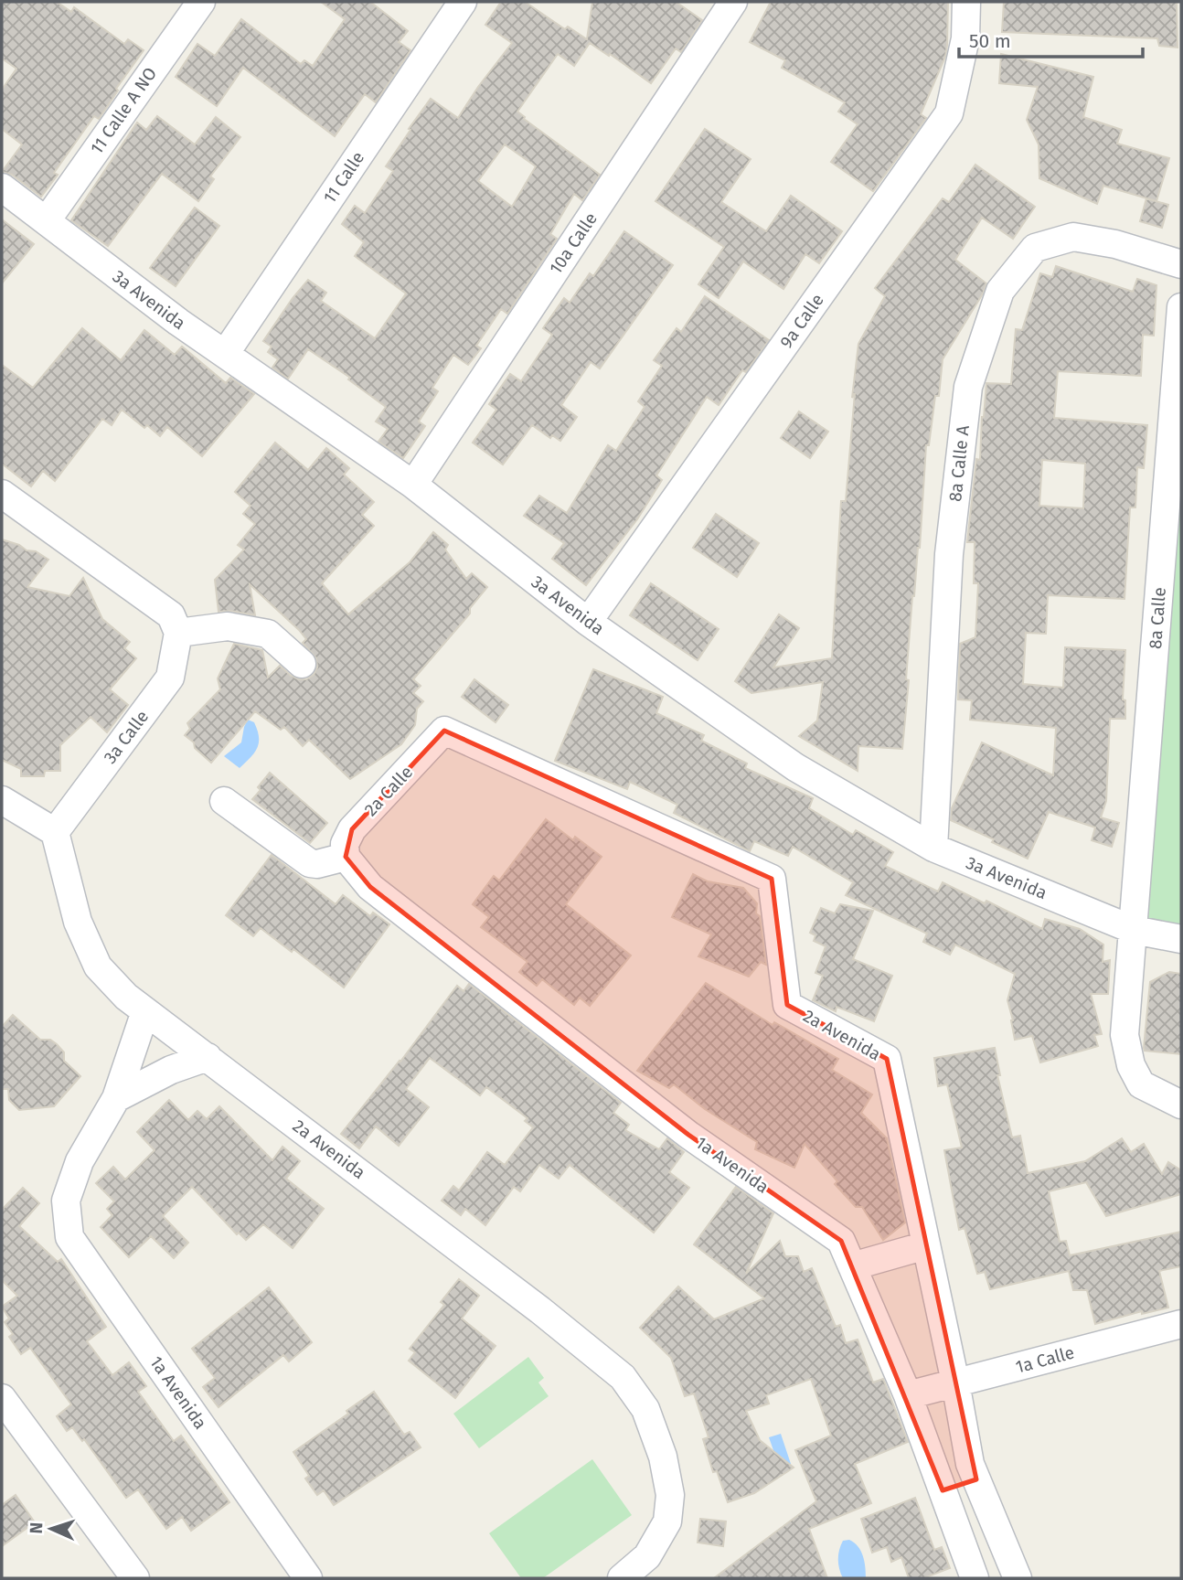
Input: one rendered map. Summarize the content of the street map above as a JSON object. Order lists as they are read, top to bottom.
{
  "streets": {
    "street": [
      "11 Calle A NO",
      "11 Calle",
      "10a Calle",
      "3a Avenida",
      "9a Calle",
      "8a Calle A",
      "8a Calle",
      "3a Calle",
      "2a Calle",
      "2a Avenida",
      "1a Avenida",
      "1a Calle"
    ]
  },
  "crossings": [
    ["11 Calle A NO", "3a Avenida"],
    ["11 Calle", "3a Avenida"],
    ["10a Calle", "3a Avenida"],
    ["3a Avenida", "9a Calle"],
    ["3a Avenida", "8a Calle A"],
    ["3a Avenida", "8a Calle"],
    ["3a Calle", "2a Avenida"],
    ["2a Calle", "2a Avenida"],
    ["2a Calle", "1a Avenida"],
    ["2a Avenida", "1a Calle"],
    ["1a Avenida", "1a Calle"]
  ],
  "scale_bar": "50 m",
  "north": "left"
}
